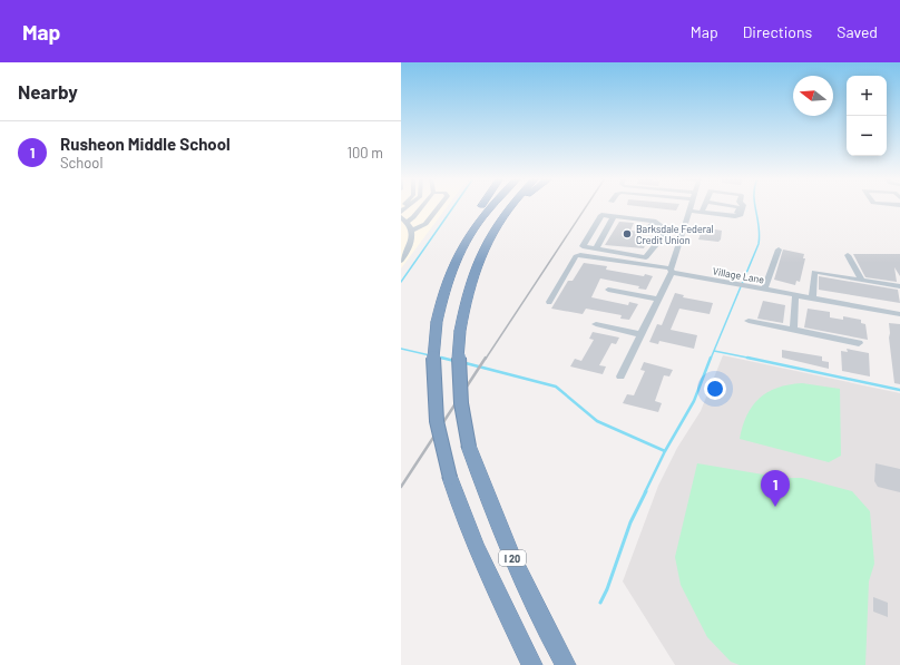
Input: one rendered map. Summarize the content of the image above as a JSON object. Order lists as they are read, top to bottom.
{
  "streets": {
    "highway": ["I 20"],
    "street": ["Village Lane"]
  },
  "places": ["Barksdale Federal Credit Union"],
  "north": "left",
  "page": {
    "header": "Map",
    "nav": ["Map", "Directions", "Saved"],
    "heading": "Nearby",
    "map_buttons": ["+", "−"],
    "list": [
      {
        "mark": "1",
        "name": "Rusheon Middle School",
        "note": "School",
        "value": "100 m"
      }
    ],
    "pins": "1"
  }
}
